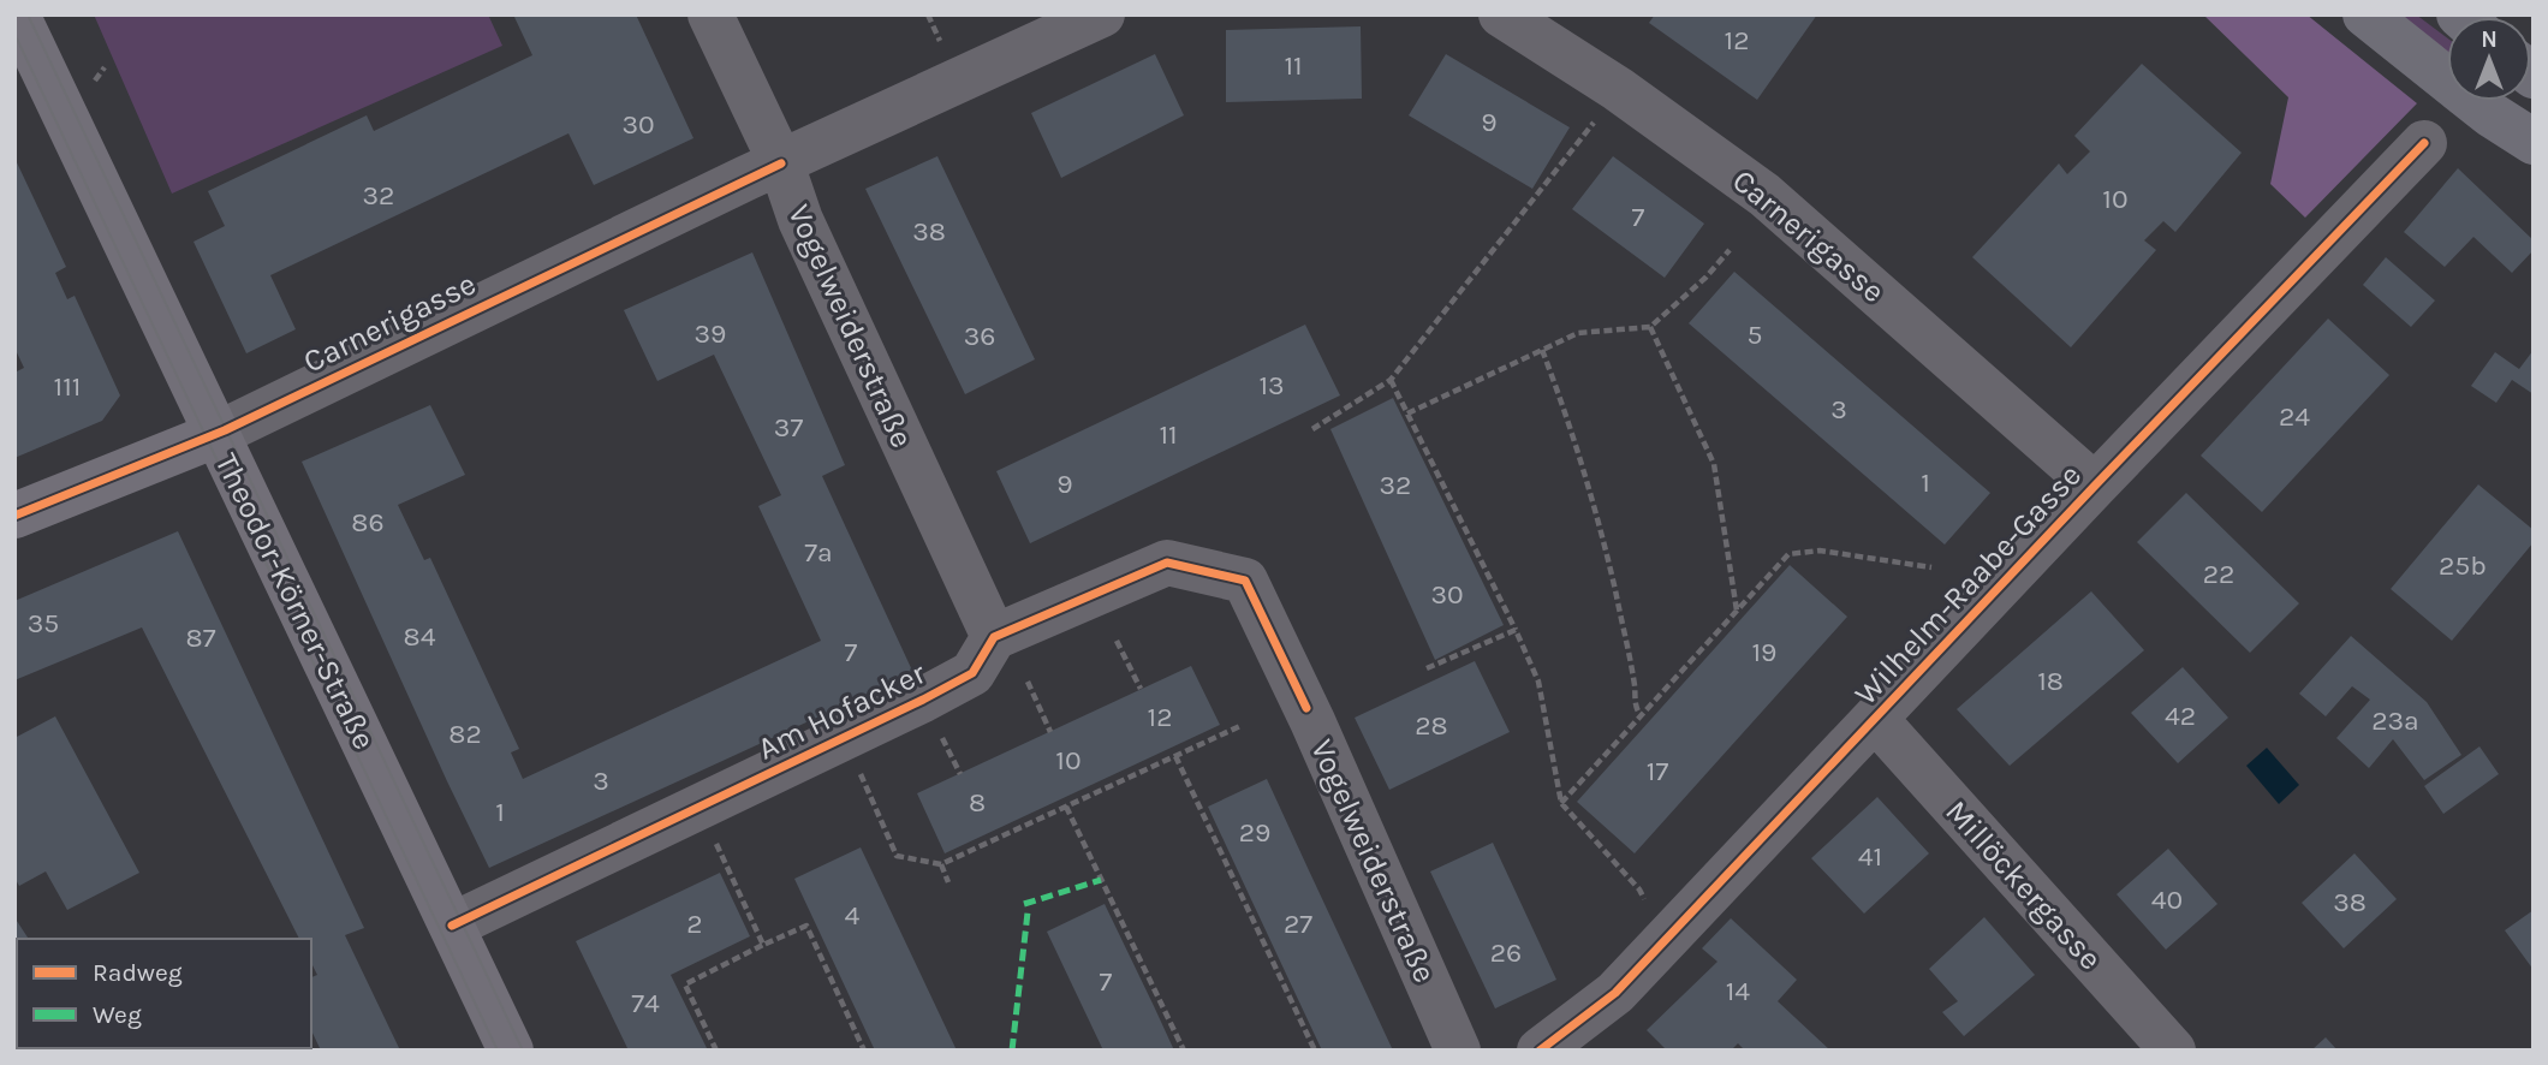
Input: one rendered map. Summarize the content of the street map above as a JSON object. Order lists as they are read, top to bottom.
{
  "streets": {
    "main road": ["Carnerigasse", "Theodor-Körner-Straße"],
    "street": [
      "Vogelweiderstraße",
      "Wilhelm-Raabe-Gasse",
      "Am Hofacker",
      "Millöckergasse"
    ]
  },
  "crossings": [
    ["Carnerigasse", "Vogelweiderstraße"],
    ["Carnerigasse", "Wilhelm-Raabe-Gasse"],
    ["Carnerigasse", "Theodor-Körner-Straße"],
    ["Vogelweiderstraße", "Am Hofacker"],
    ["Wilhelm-Raabe-Gasse", "Millöckergasse"],
    ["Theodor-Körner-Straße", "Am Hofacker"]
  ],
  "house_numbers": [
    "12",
    "11",
    "9",
    "30",
    "32",
    "10",
    "7",
    "38",
    "39",
    "5",
    "36",
    "13",
    "111",
    "3",
    "24",
    "37",
    "11",
    "1",
    "9",
    "32",
    "86",
    "7a",
    "25b",
    "22",
    "30",
    "35",
    "84",
    "87",
    "7",
    "19",
    "18",
    "42",
    "12",
    "23a",
    "28",
    "82",
    "10",
    "17",
    "3",
    "8",
    "1",
    "29",
    "41",
    "40",
    "38",
    "4",
    "2",
    "27",
    "26",
    "7",
    "14",
    "74"
  ],
  "legend": ["Radweg", "Weg"],
  "north": "top"
}
